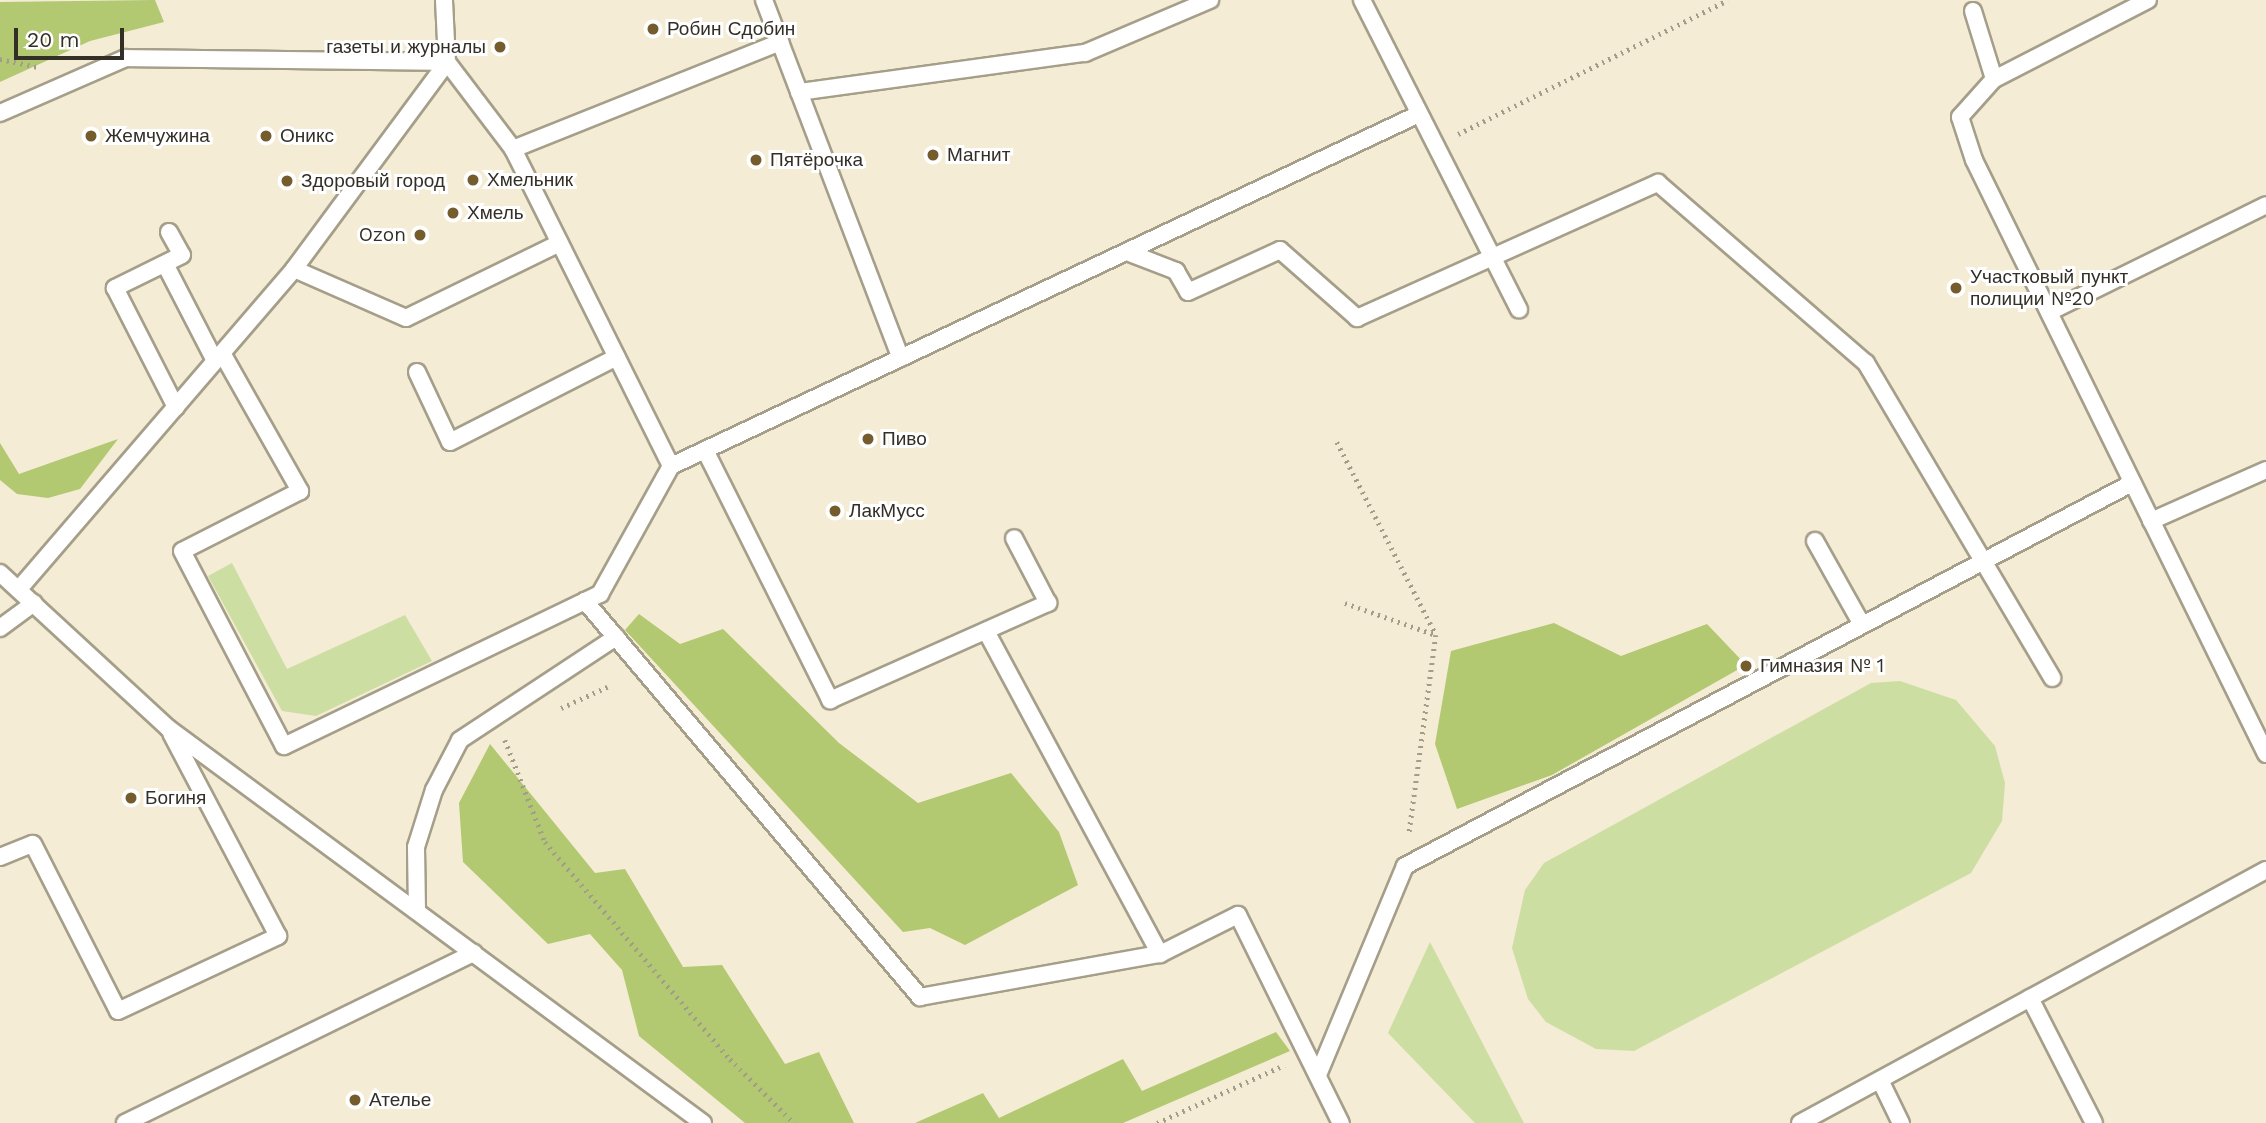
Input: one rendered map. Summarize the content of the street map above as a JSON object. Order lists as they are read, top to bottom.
{
  "places": [
    "Робин Сдобин",
    "газеты и журналы",
    "Жемчужина",
    "Оникс",
    "Магнит",
    "Пятёрочка",
    "Хмельник",
    "Здоровый город",
    "Хмель",
    "Ozon",
    "Участковый пункт полиции №20",
    "Пиво",
    "ЛакМусс",
    "Гимназия № 1",
    "Богиня",
    "Ателье"
  ],
  "scale_bar": "20 m"
}
